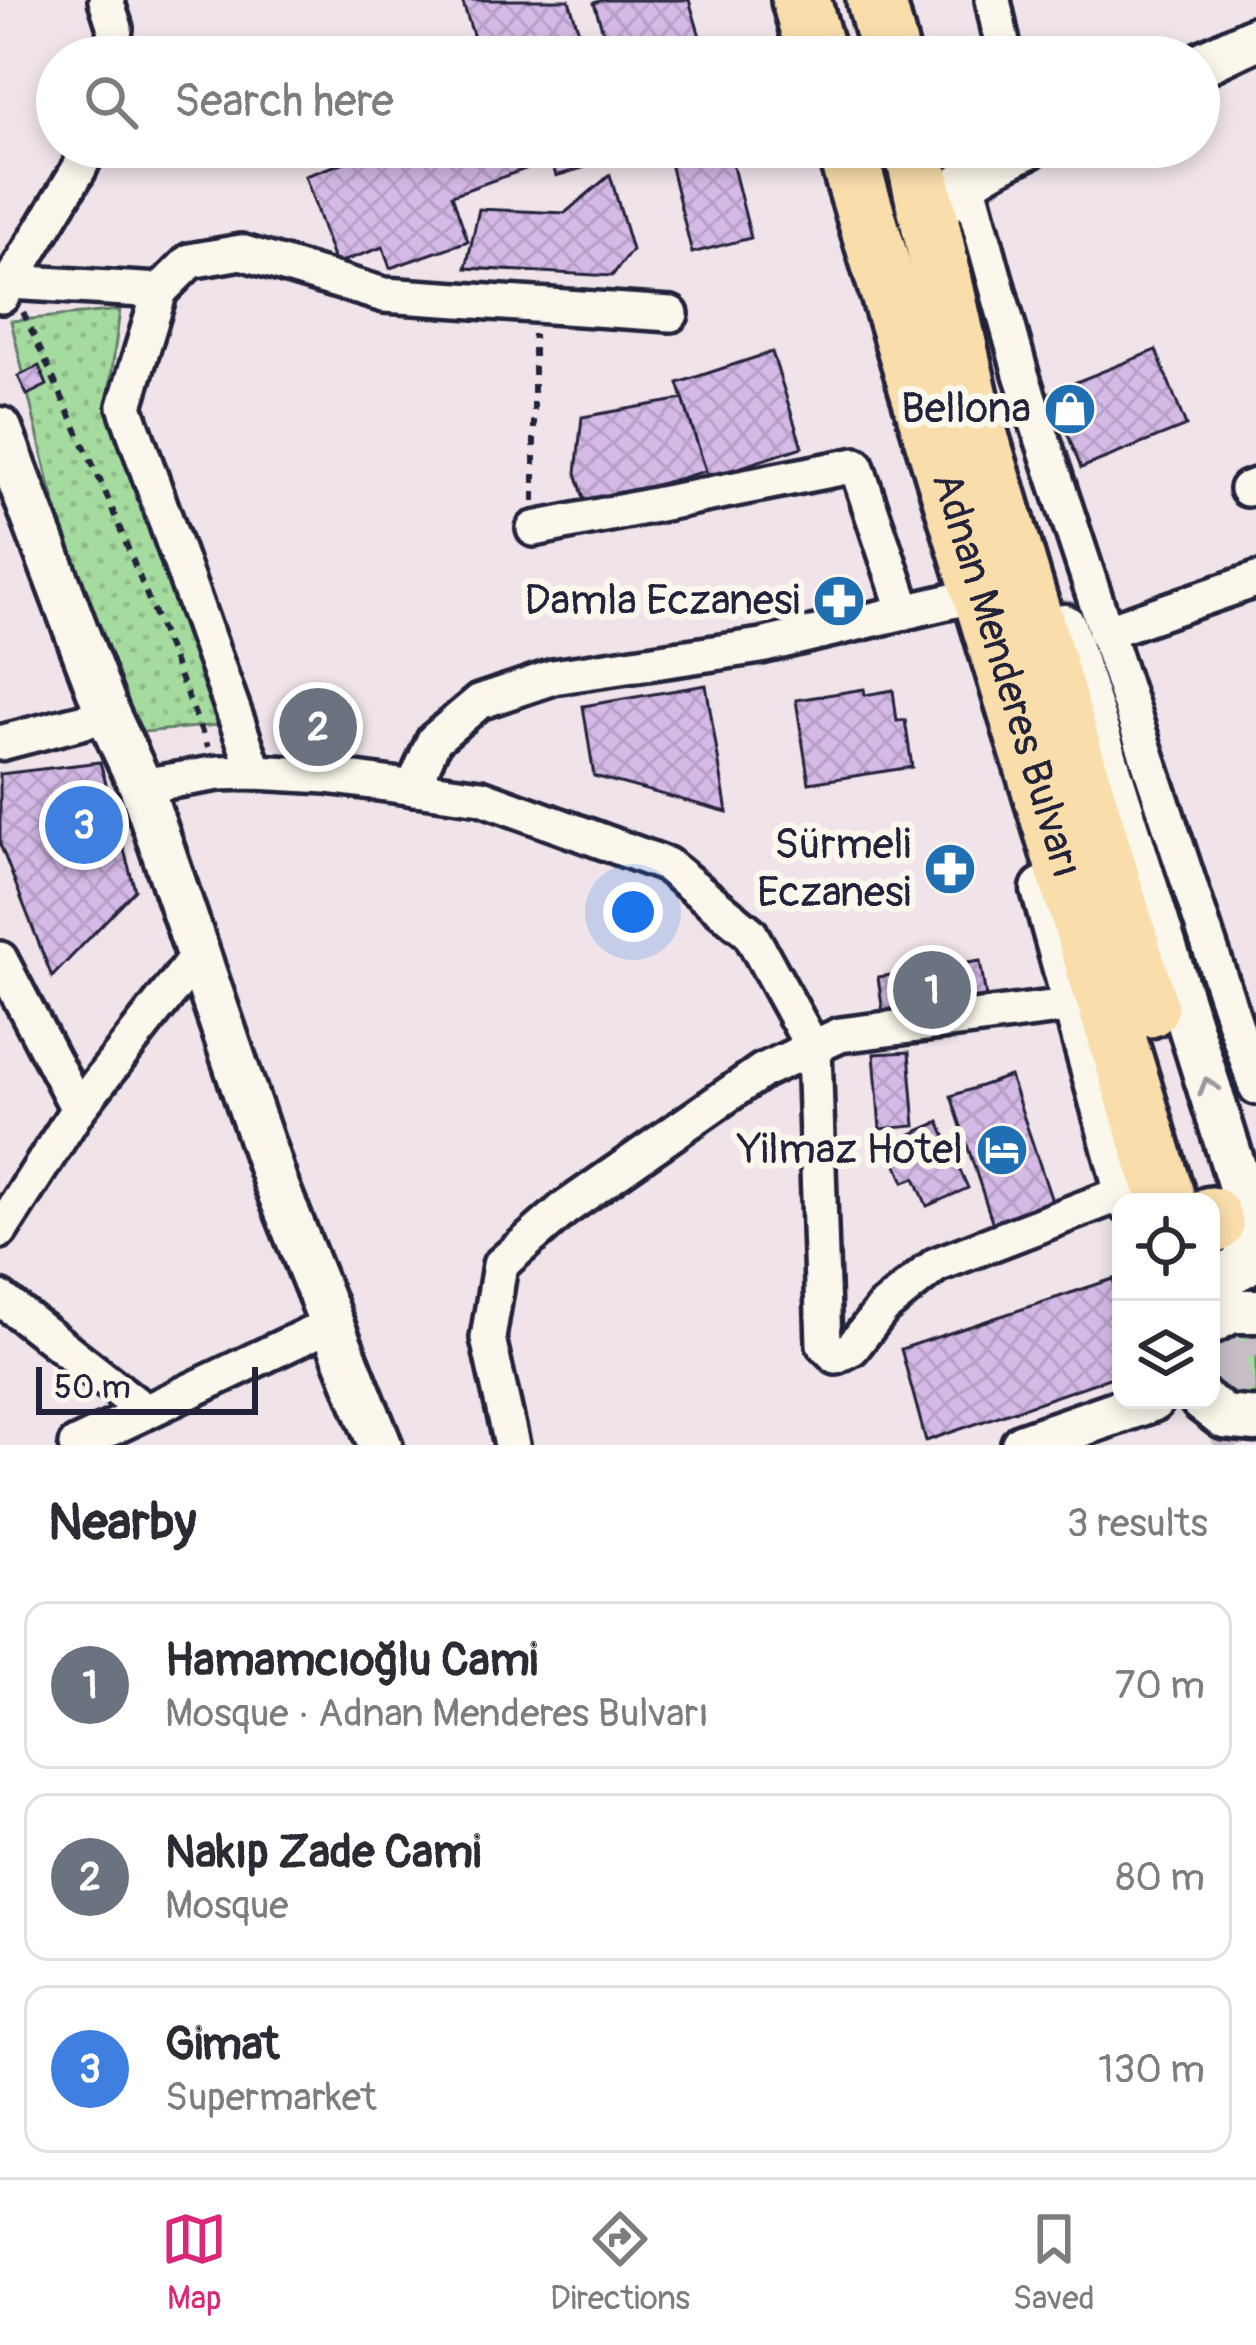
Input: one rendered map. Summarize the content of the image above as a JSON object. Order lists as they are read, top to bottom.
{
  "streets": {
    "highway": ["Adnan Menderes Bulvarı"]
  },
  "places": {
    "shop": ["Bellona"],
    "pharmacy": ["Damla Eczanesi", "Sürmeli Eczanesi"],
    "hotel": ["Yilmaz Hotel"]
  },
  "scale_bar": "50 m",
  "page": {
    "search": "Search here",
    "pins": ["2", "3", "1"],
    "scale": "50 m",
    "heading": ["Nearby", "3 results"],
    "list": [
      {
        "mark": "1",
        "name": "Hamamcıoğlu Cami",
        "note": "Mosque · Adnan Menderes Bulvarı",
        "value": "70 m"
      },
      {
        "mark": "2",
        "name": "Nakıp Zade Cami",
        "note": "Mosque",
        "value": "80 m"
      },
      {
        "mark": "3",
        "name": "Gimat",
        "note": "Supermarket",
        "value": "130 m"
      }
    ],
    "nav": ["Map", "Directions", "Saved"]
  }
}
